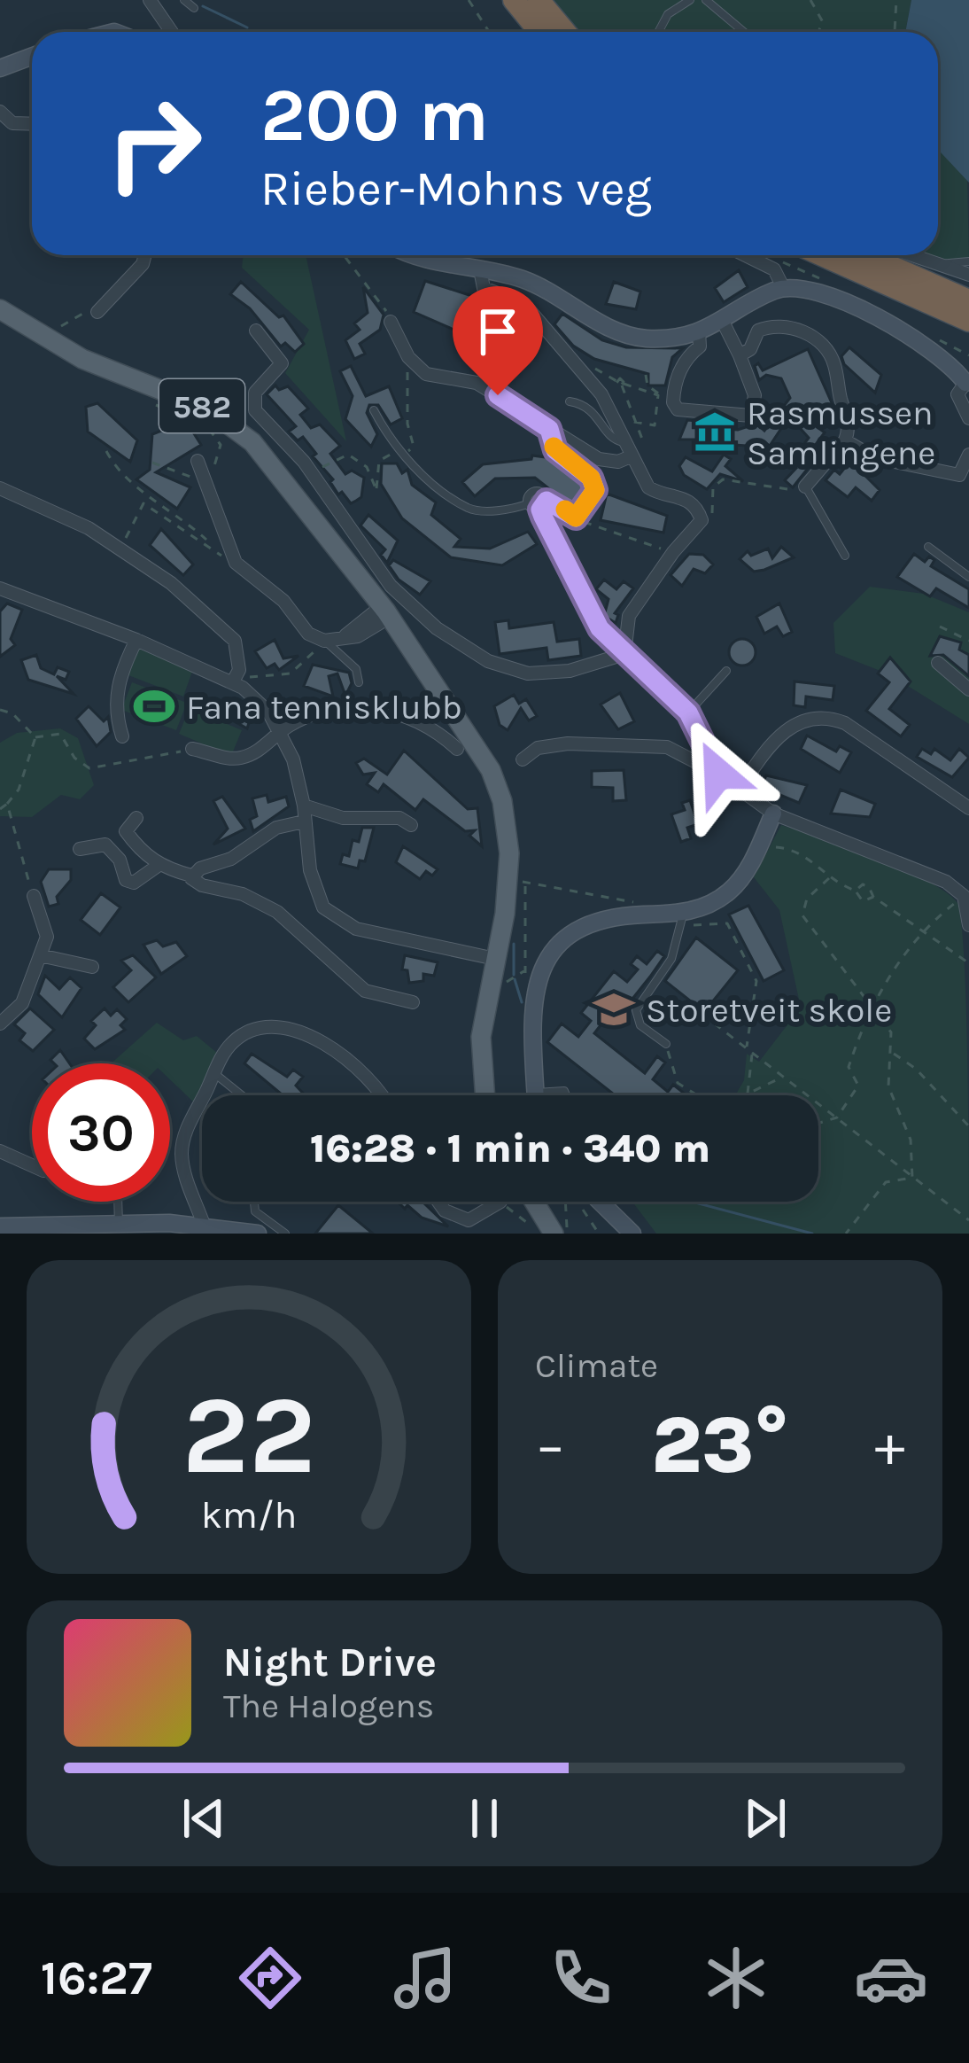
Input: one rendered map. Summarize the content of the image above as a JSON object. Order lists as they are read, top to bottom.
{
  "streets": {
    "main road": ["582"]
  },
  "places": {
    "museum": ["Rasmussen Samlingene"],
    "sports": ["Fana tennisklubb"],
    "school or university": ["Storetveit skole"]
  },
  "page": {
    "turn": ["200 m", "Rieber-Mohns veg"],
    "limit": "30",
    "trip": "16:28 · 1 min · 340 m",
    "tile": "Climate",
    "heat": ["−", "23°", "+"],
    "song": ["Night Drive", "The Halogens"],
    "tabs": "16:27",
    "gauge": ["22", "km/h"]
  }
}
